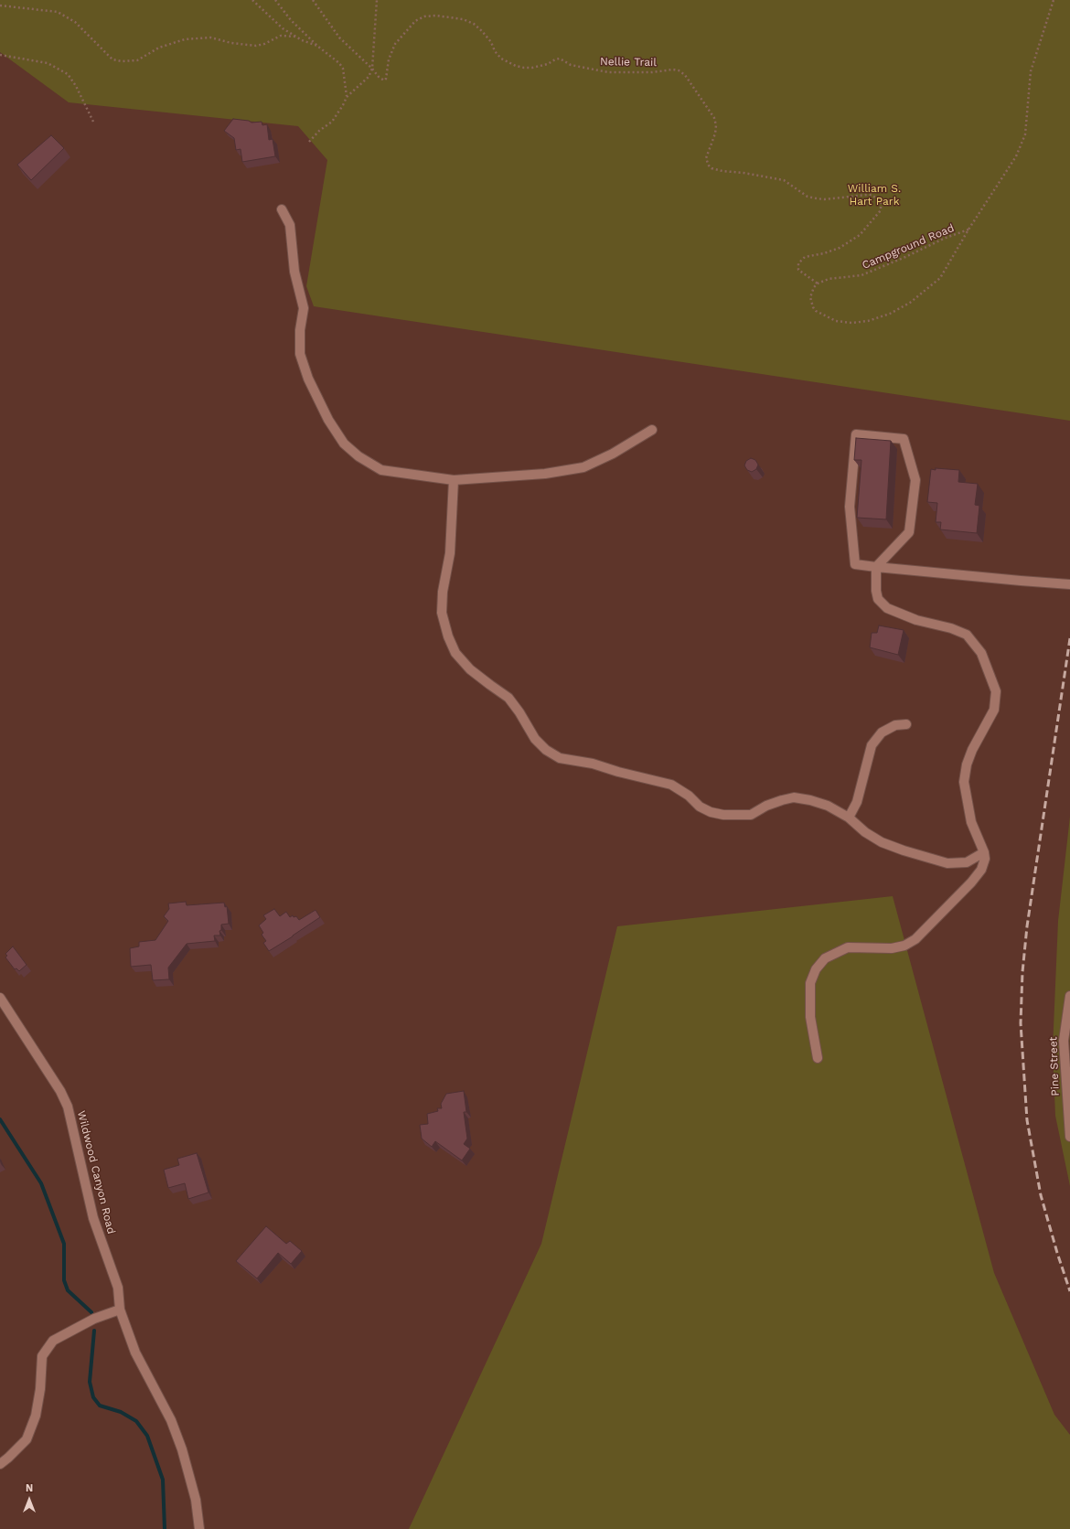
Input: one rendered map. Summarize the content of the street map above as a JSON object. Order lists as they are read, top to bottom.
{
  "streets": {
    "street": ["Pine Street", "Wildwood Canyon Road"],
    "path": ["Nellie Trail", "Campground Road"]
  },
  "crossings": [
    ["Nellie Trail", "Campground Road"]
  ],
  "parks": ["William S. Hart Park"],
  "north": "top"
}
